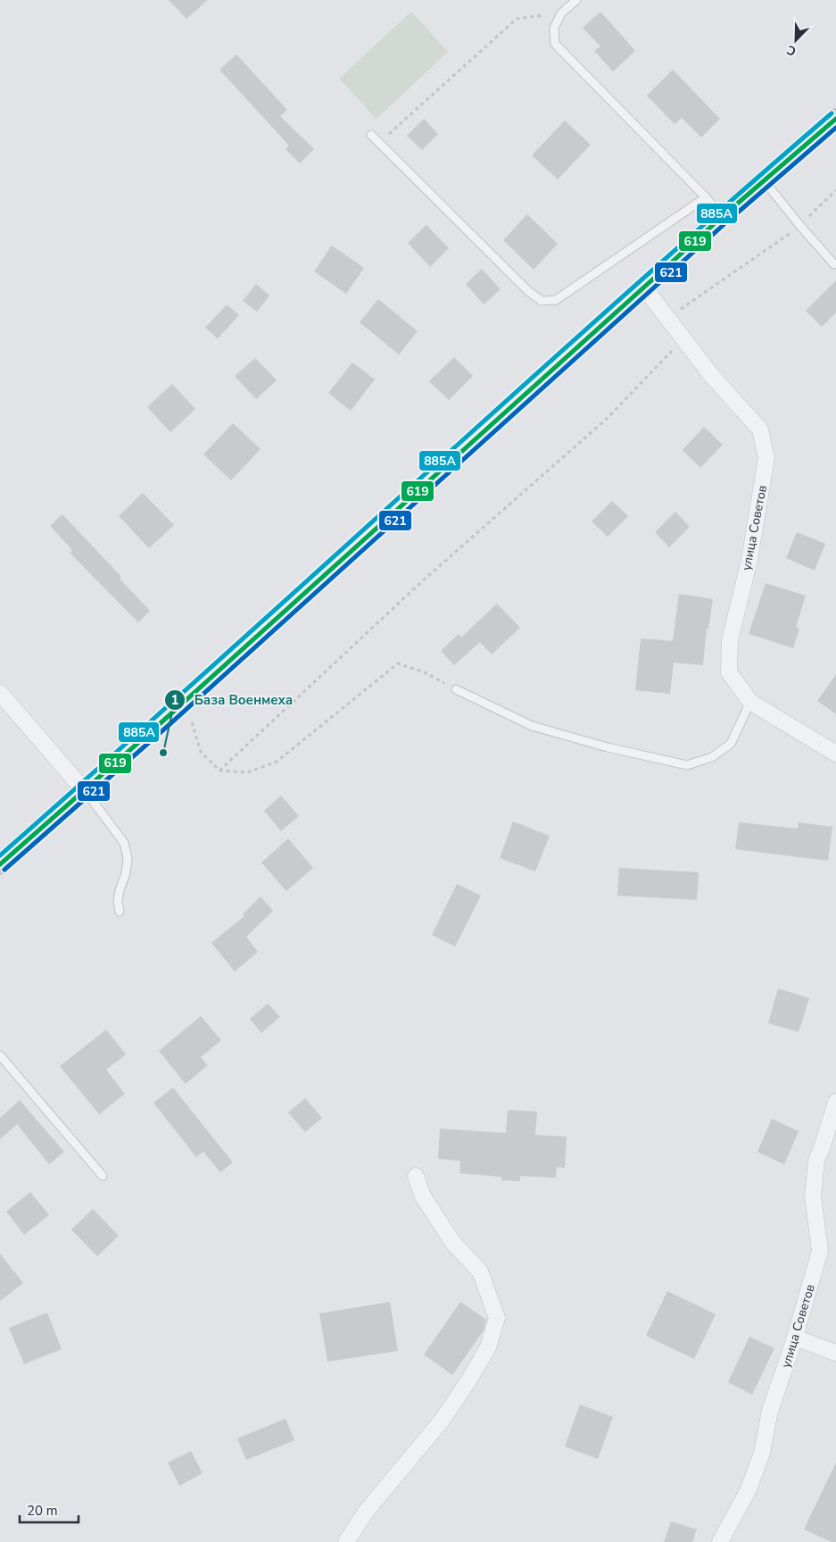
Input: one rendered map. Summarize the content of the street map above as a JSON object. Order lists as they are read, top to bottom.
{
  "streets": {
    "street": ["улица Советов"]
  },
  "places": ["База Военмеха"],
  "lines": ["transit line 885А", "transit line 619", "transit line 621"],
  "scale_bar": "20 m",
  "north": "bottom left"
}
